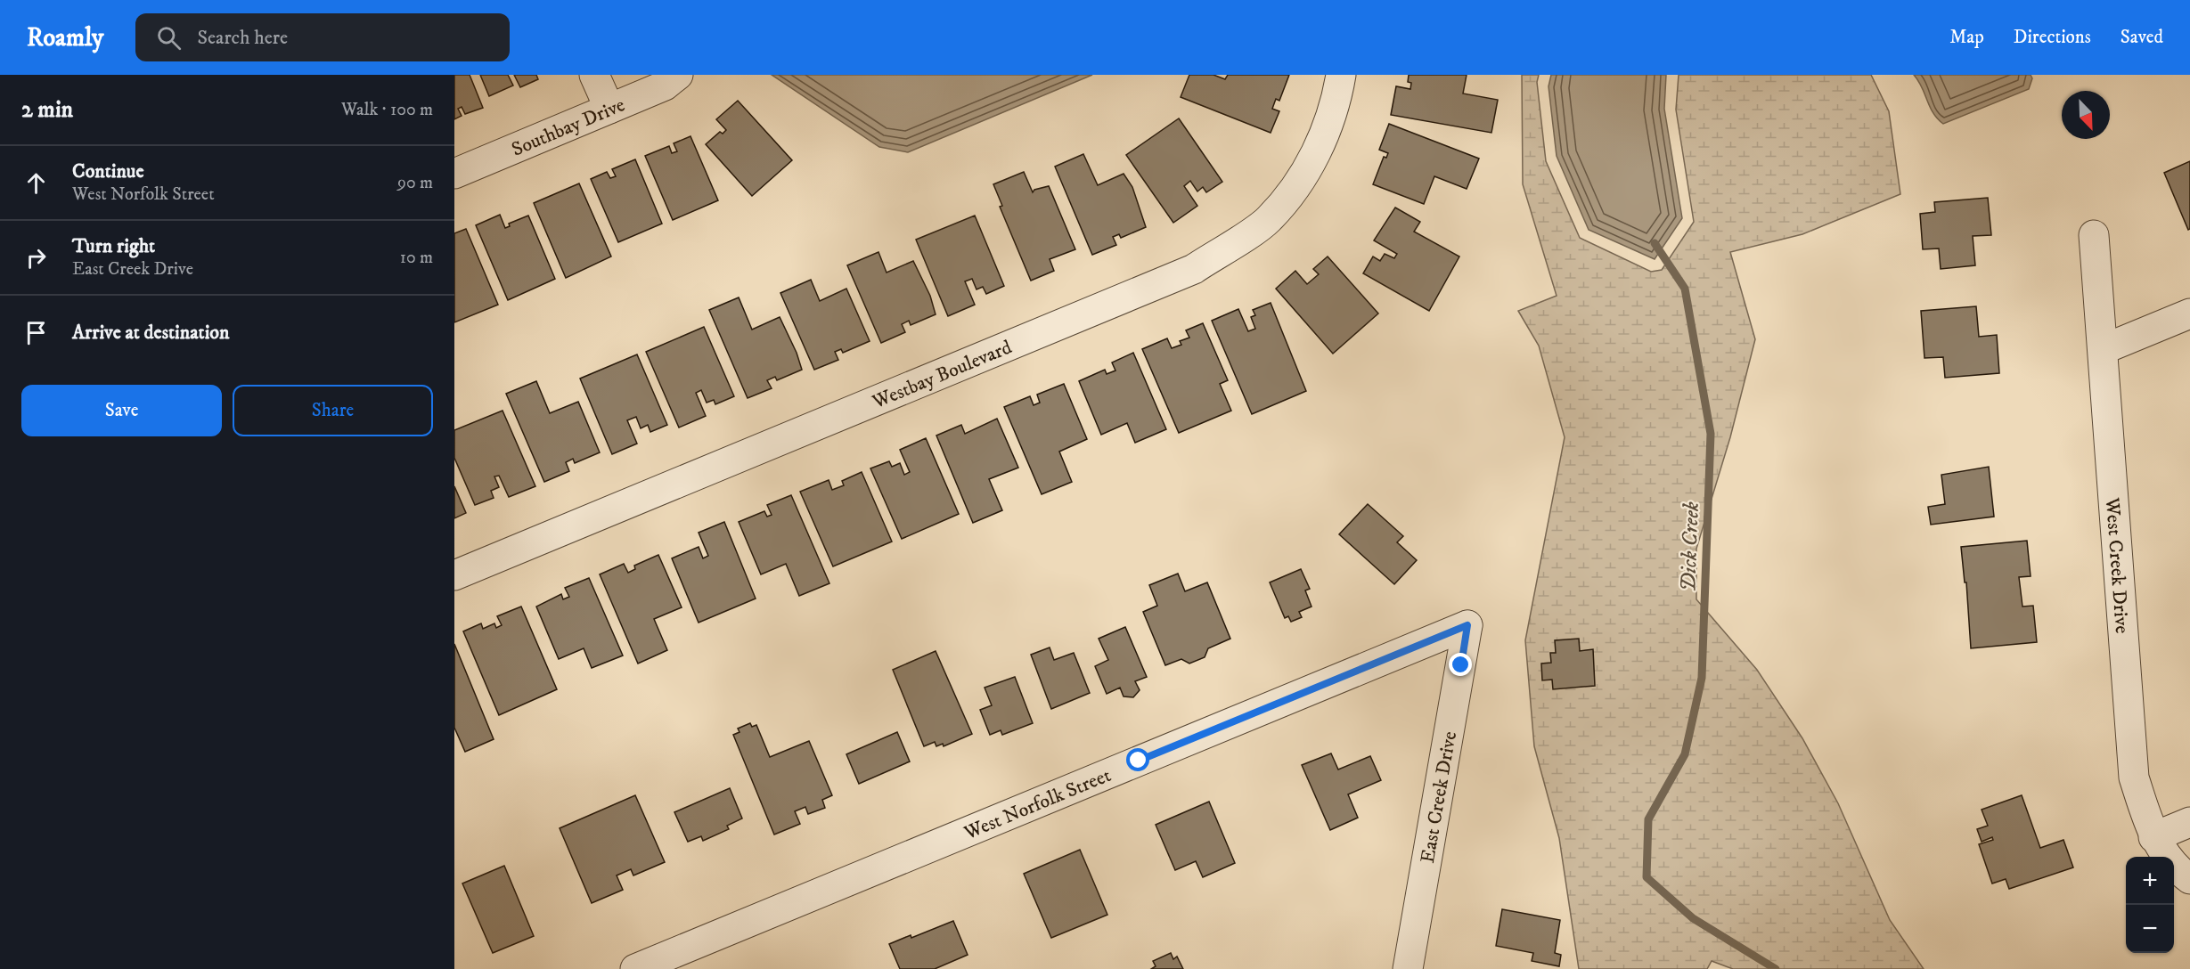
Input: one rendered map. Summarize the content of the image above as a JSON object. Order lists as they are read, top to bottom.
{
  "streets": {
    "street": [
      "Southbay Drive",
      "Westbay Boulevard",
      "West Creek Drive",
      "East Creek Drive",
      "West Norfolk Street"
    ]
  },
  "crossings": [
    ["East Creek Drive", "West Norfolk Street"]
  ],
  "water": ["Dick Creek"],
  "north": "bottom right",
  "page": {
    "header": "Roamly",
    "search": "Search here",
    "nav": ["Map", "Directions", "Saved"],
    "heading": ["2 min", "Walk · 100 m"],
    "list": [
      ["Continue", "West Norfolk Street", "90 m"],
      ["Turn right", "East Creek Drive", "10 m"],
      "Arrive at destination"
    ],
    "buttons": ["Save", "Share"],
    "map_buttons": ["+", "−"]
  }
}
